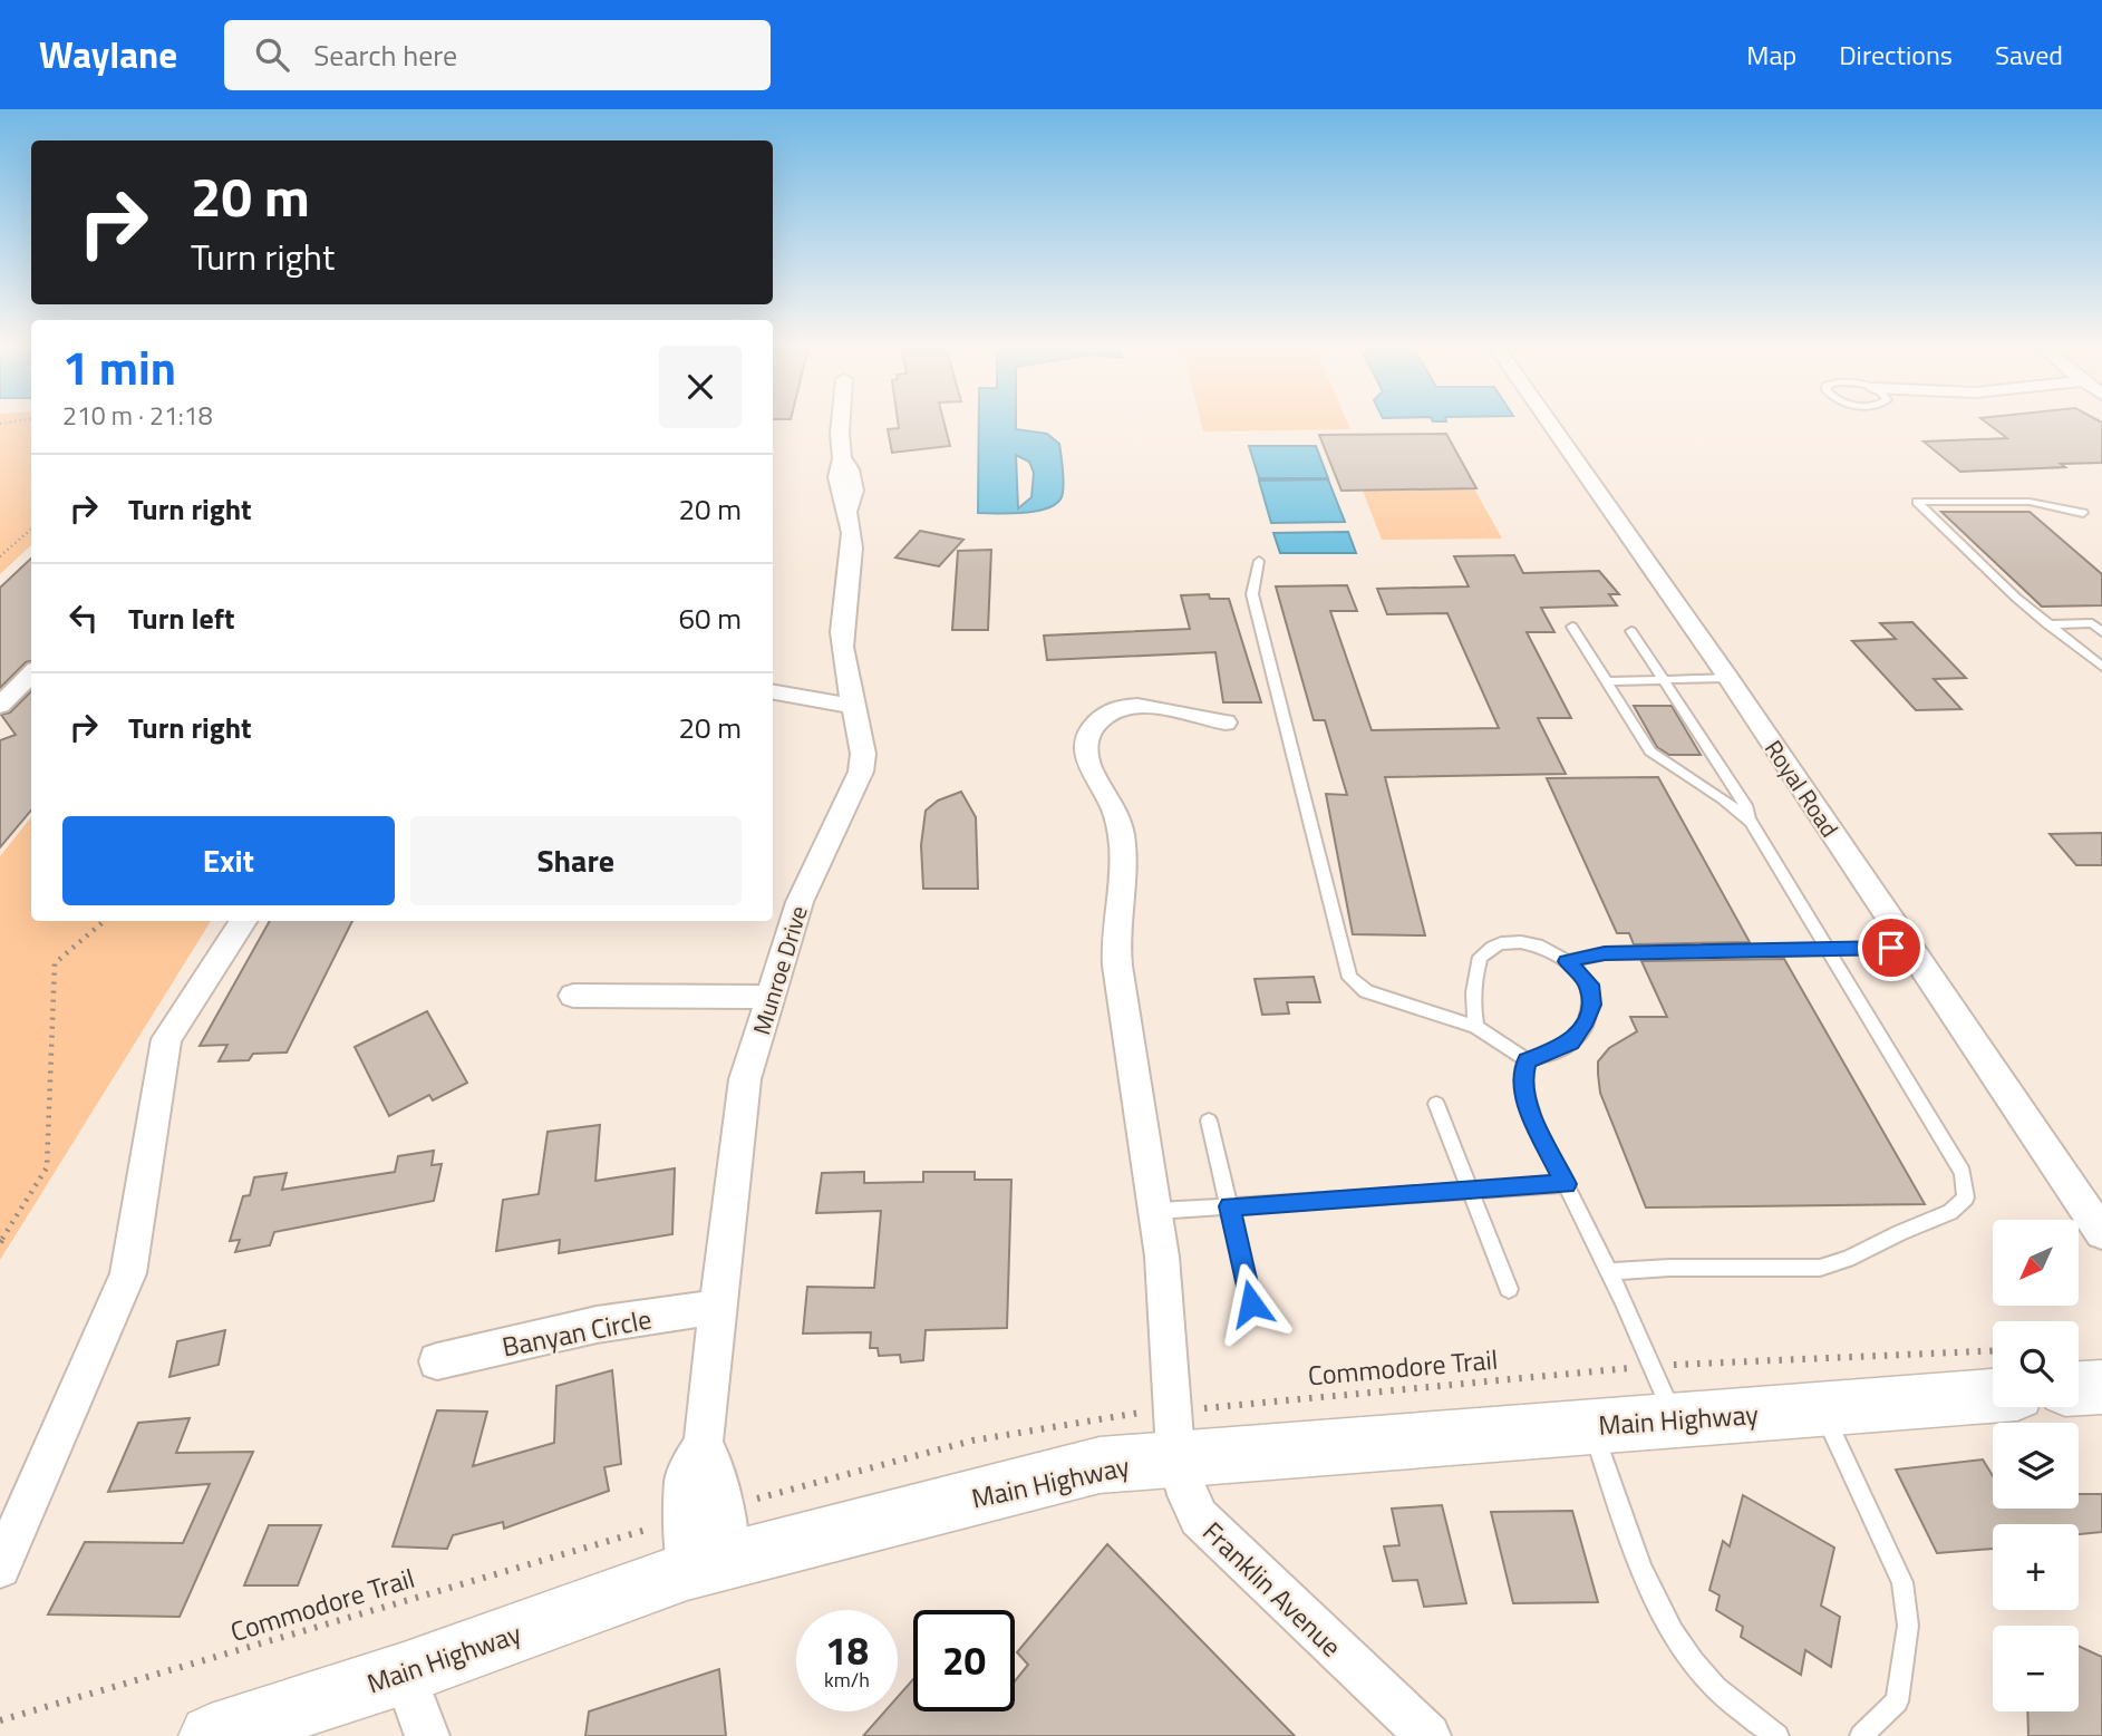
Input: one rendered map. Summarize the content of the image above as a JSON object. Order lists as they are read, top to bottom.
{
  "streets": {
    "main road": ["Main Highway"],
    "street": [
      "Royal Road",
      "Munroe Drive",
      "Banyan Circle",
      "Franklin Avenue"
    ],
    "path": ["Commodore Trail"]
  },
  "crossings": [
    ["Munroe Drive", "Banyan Circle"],
    ["Munroe Drive", "Commodore Trail"],
    ["Munroe Drive", "Main Highway"],
    ["Commodore Trail", "Main Highway"],
    ["Commodore Trail", "Franklin Avenue"],
    ["Main Highway", "Franklin Avenue"]
  ],
  "north": "bottom left",
  "page": {
    "header": "Waylane",
    "search": "Search here",
    "nav": ["Map", "Directions", "Saved"],
    "turn": ["20 m", "Turn right"],
    "heading": ["1 min", "210 m · 21:18"],
    "list": [
      {
        "name": "Turn right",
        "value": "20 m"
      },
      {
        "name": "Turn left",
        "value": "60 m"
      },
      {
        "name": "Turn right",
        "value": "20 m"
      }
    ],
    "buttons": ["Exit", "Share"],
    "map_buttons": ["+", "−"],
    "speed": "18 km/h",
    "limit": "20"
  }
}
